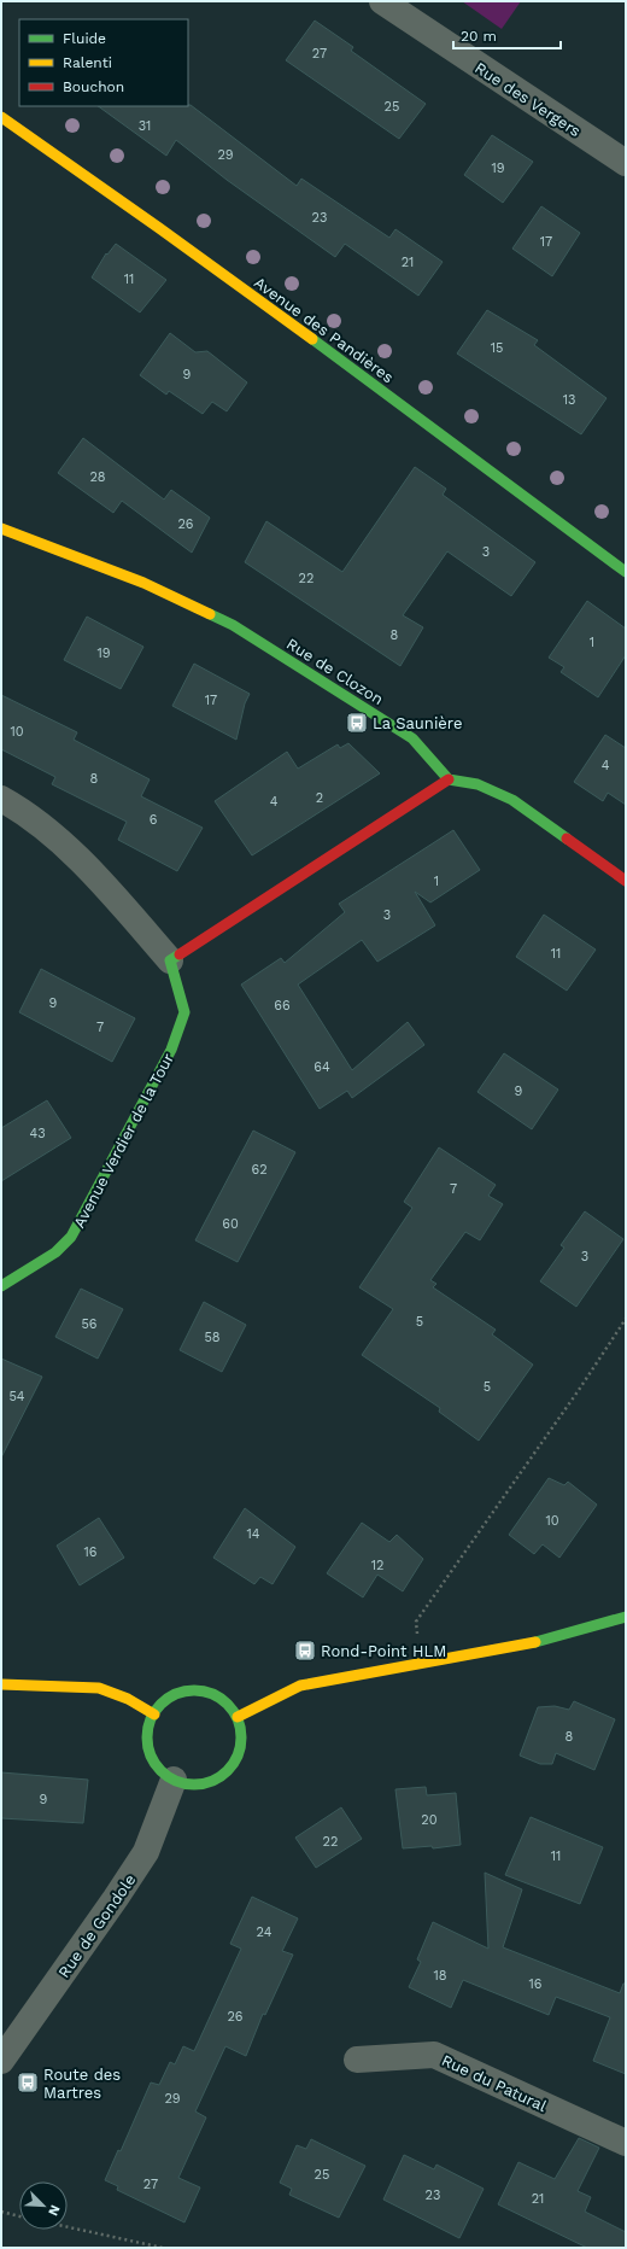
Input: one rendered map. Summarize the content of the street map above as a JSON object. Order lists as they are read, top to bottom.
{
  "streets": {
    "street": [
      "Rue des Vergers",
      "Avenue des Pandières",
      "Rue de Clozon",
      "Avenue Verdier de la Tour",
      "Rue de Gondole",
      "Rue du Patural"
    ]
  },
  "places": {
    "bus stop": ["La Saunière", "Rond-Point HLM", "Route des Martres"]
  },
  "house_numbers": [
    "27",
    "25",
    "31",
    "29",
    "19",
    "23",
    "17",
    "21",
    "11",
    "15",
    "9",
    "13",
    "28",
    "26",
    "3",
    "22",
    "8",
    "1",
    "19",
    "17",
    "10",
    "4",
    "8",
    "2",
    "4",
    "6",
    "1",
    "3",
    "11",
    "9",
    "66",
    "7",
    "64",
    "9",
    "43",
    "62",
    "7",
    "60",
    "3",
    "5",
    "56",
    "58",
    "5",
    "54",
    "10",
    "14",
    "16",
    "12",
    "8",
    "9",
    "20",
    "22",
    "11",
    "24",
    "18",
    "16",
    "26",
    "29",
    "25",
    "27",
    "23",
    "21"
  ],
  "legend": ["Fluide", "Ralenti", "Bouchon"],
  "scale_bar": "20 m",
  "north": "bottom right"
}
